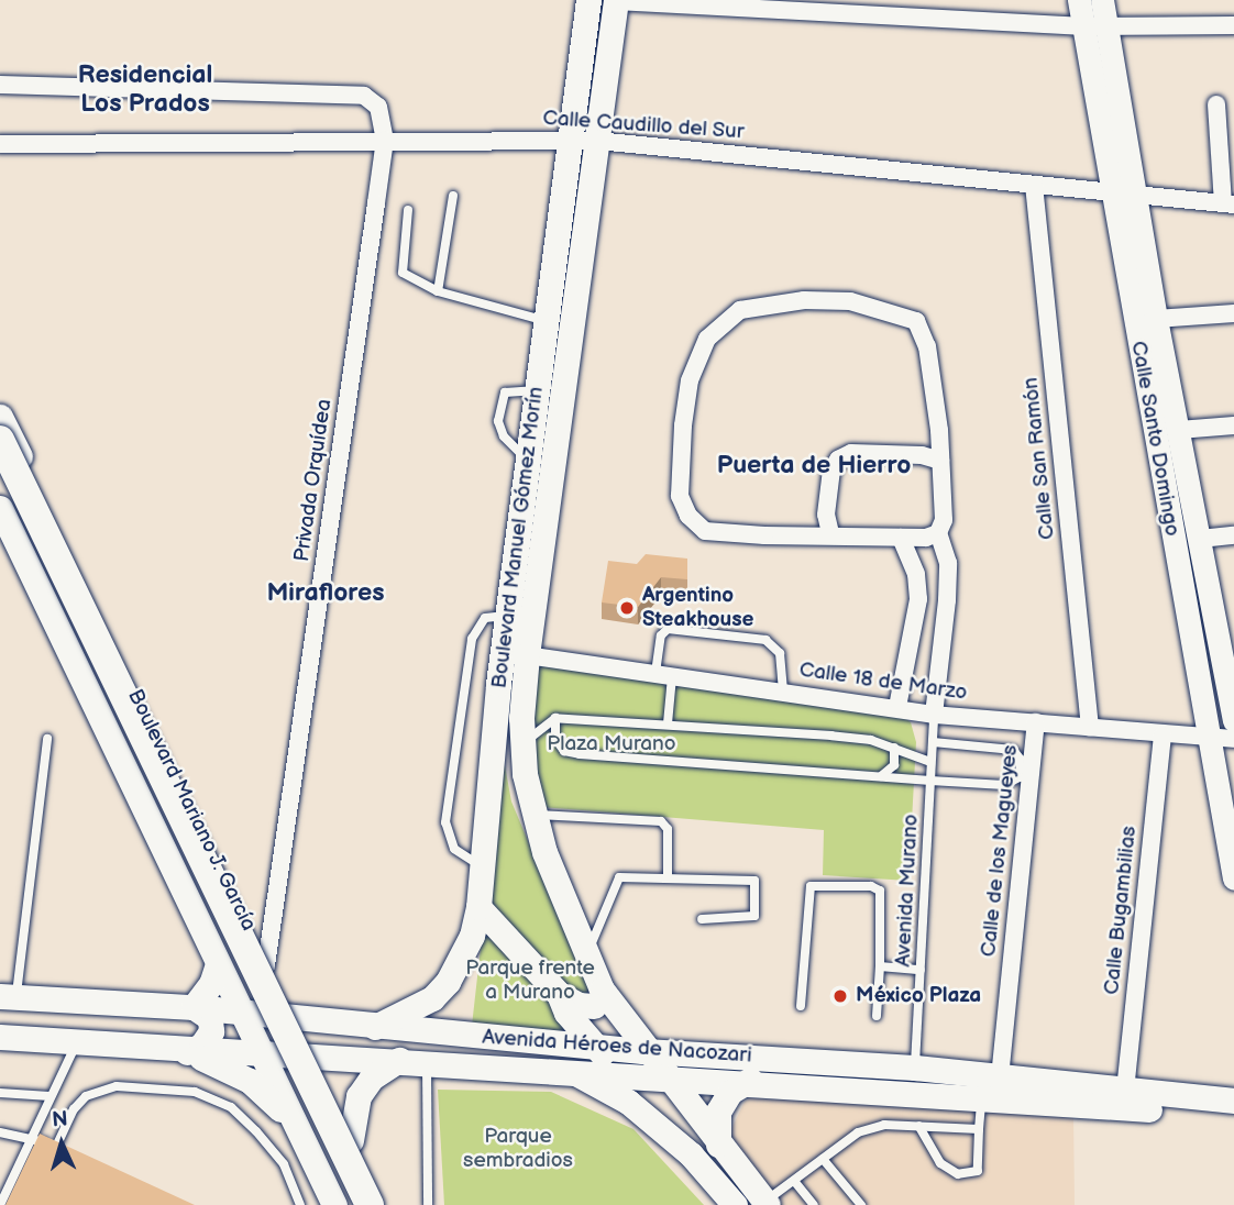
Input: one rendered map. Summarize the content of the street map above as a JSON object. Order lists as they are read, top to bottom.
{
  "streets": {
    "main road": ["Boulevard Manuel Gómez Morín", "Boulevard Mariano J. García", "Avenida Héroes de Nacozari"],
    "street": [
      "Calle Caudillo del Sur",
      "Calle Santo Domingo",
      "Calle San Ramón",
      "Privada Orquídea",
      "Calle 18 de Marzo",
      "Calle de los Magueyes",
      "Calle Bugambilias"
    ],
    "lane": ["Avenida Murano"]
  },
  "crossings": [
    ["Calle Caudillo del Sur", "Calle Santo Domingo"],
    ["Calle Caudillo del Sur", "Calle San Ramón"],
    ["Calle Caudillo del Sur", "Privada Orquídea"],
    ["Calle Caudillo del Sur", "Boulevard Manuel Gómez Morín"],
    ["Calle Santo Domingo", "Calle 18 de Marzo"],
    ["Calle San Ramón", "Calle 18 de Marzo"],
    ["Privada Orquídea", "Boulevard Mariano J. García"],
    ["Boulevard Manuel Gómez Morín", "Calle 18 de Marzo"],
    ["Boulevard Manuel Gómez Morín", "Avenida Héroes de Nacozari"],
    ["Calle 18 de Marzo", "Calle de los Magueyes"],
    ["Calle 18 de Marzo", "Avenida Murano"],
    ["Calle 18 de Marzo", "Calle Bugambilias"],
    ["Boulevard Mariano J. García", "Avenida Héroes de Nacozari"],
    ["Calle de los Magueyes", "Avenida Héroes de Nacozari"],
    ["Avenida Murano", "Avenida Héroes de Nacozari"],
    ["Calle Bugambilias", "Avenida Héroes de Nacozari"]
  ],
  "districts": ["Residencial Los Prados", "Puerta de Hierro", "Miraflores"],
  "parks": ["Plaza Murano", "Parque frente a Murano", "Parque sembradios"],
  "places": ["Argentino Steakhouse", "México Plaza"],
  "north": "top"
}
